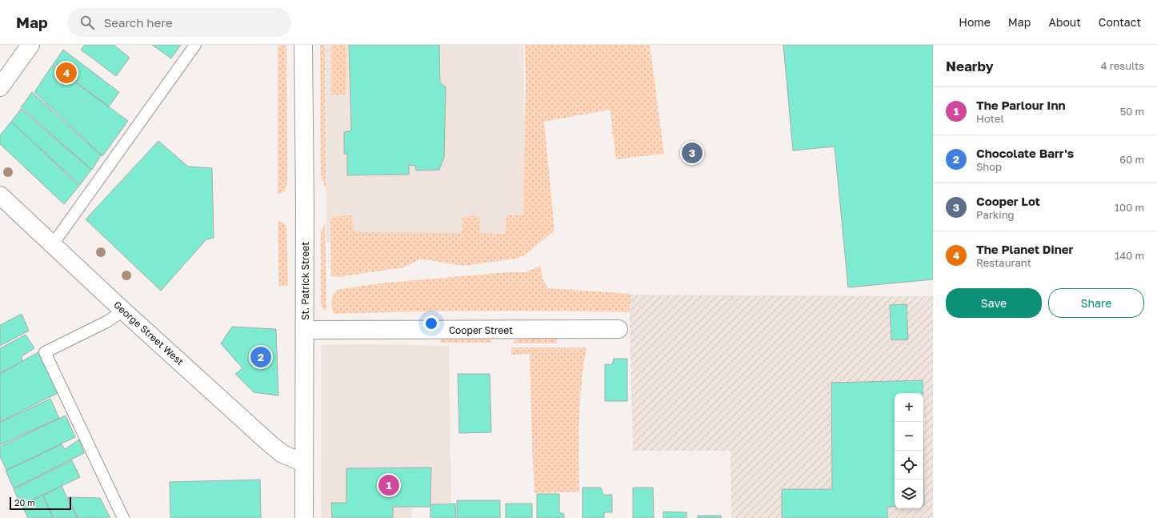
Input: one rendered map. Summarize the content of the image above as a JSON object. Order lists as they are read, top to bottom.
{
  "streets": {
    "street": ["St. Patrick Street", "Cooper Street", "George Street West"]
  },
  "crossings": [
    ["St. Patrick Street", "Cooper Street"],
    ["St. Patrick Street", "George Street West"]
  ],
  "scale_bar": "20 m",
  "page": {
    "header": "Map",
    "search": "Search here",
    "nav": [
      "Home",
      "Map",
      "About",
      "Contact"
    ],
    "heading": ["Nearby", "4 results"],
    "pins": [
      "4",
      "3",
      "2",
      "1"
    ],
    "list": [
      {
        "mark": "1",
        "name": "The Parlour Inn",
        "note": "Hotel",
        "value": "50 m"
      },
      {
        "mark": "2",
        "name": "Chocolate Barr's",
        "note": "Shop",
        "value": "60 m"
      },
      {
        "mark": "3",
        "name": "Cooper Lot",
        "note": "Parking",
        "value": "100 m"
      },
      {
        "mark": "4",
        "name": "The Planet Diner",
        "note": "Restaurant",
        "value": "140 m"
      }
    ],
    "buttons": ["Save", "Share"],
    "map_buttons": ["+", "−"],
    "scale": "20 m"
  }
}
